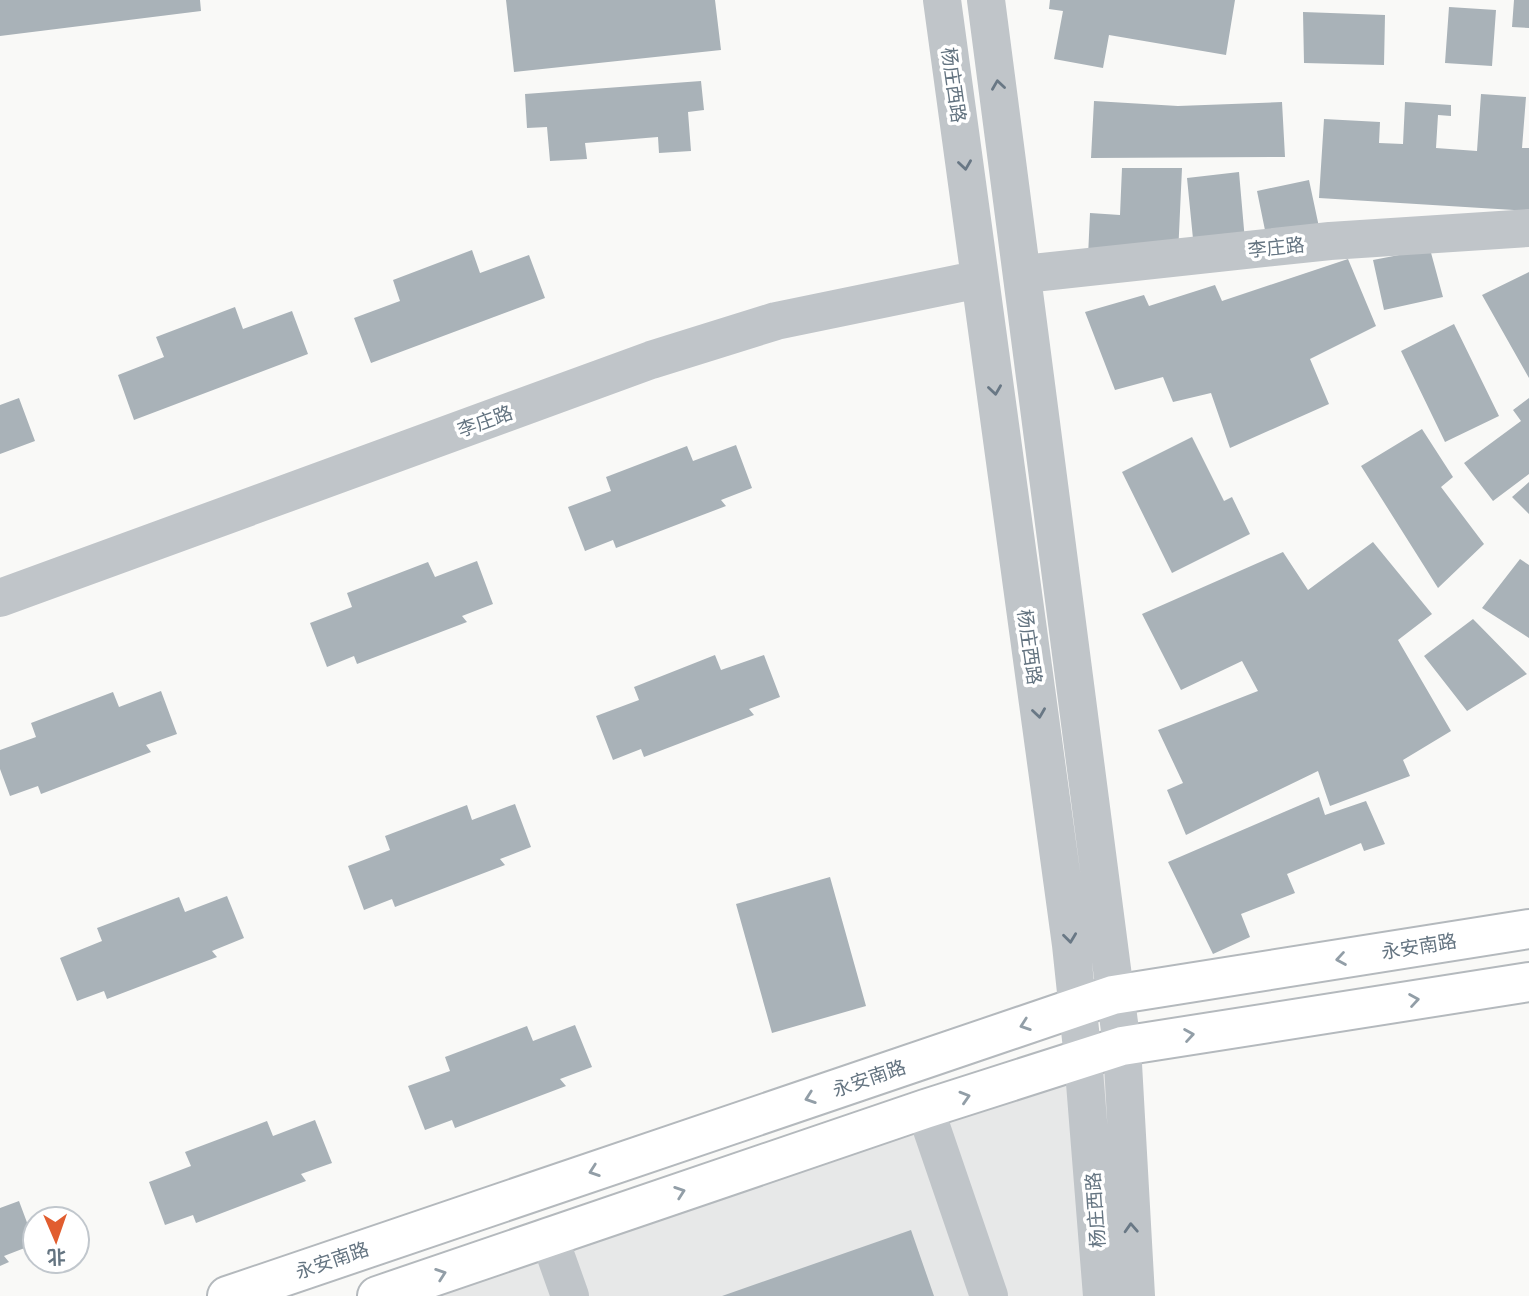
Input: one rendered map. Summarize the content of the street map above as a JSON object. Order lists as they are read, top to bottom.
{
  "streets": {
    "main road": ["永安南路"],
    "street": ["杨庄西路", "李庄路"]
  },
  "crossings": [
    ["杨庄西路", "李庄路"],
    ["杨庄西路", "永安南路"]
  ],
  "north": "bottom"
}
